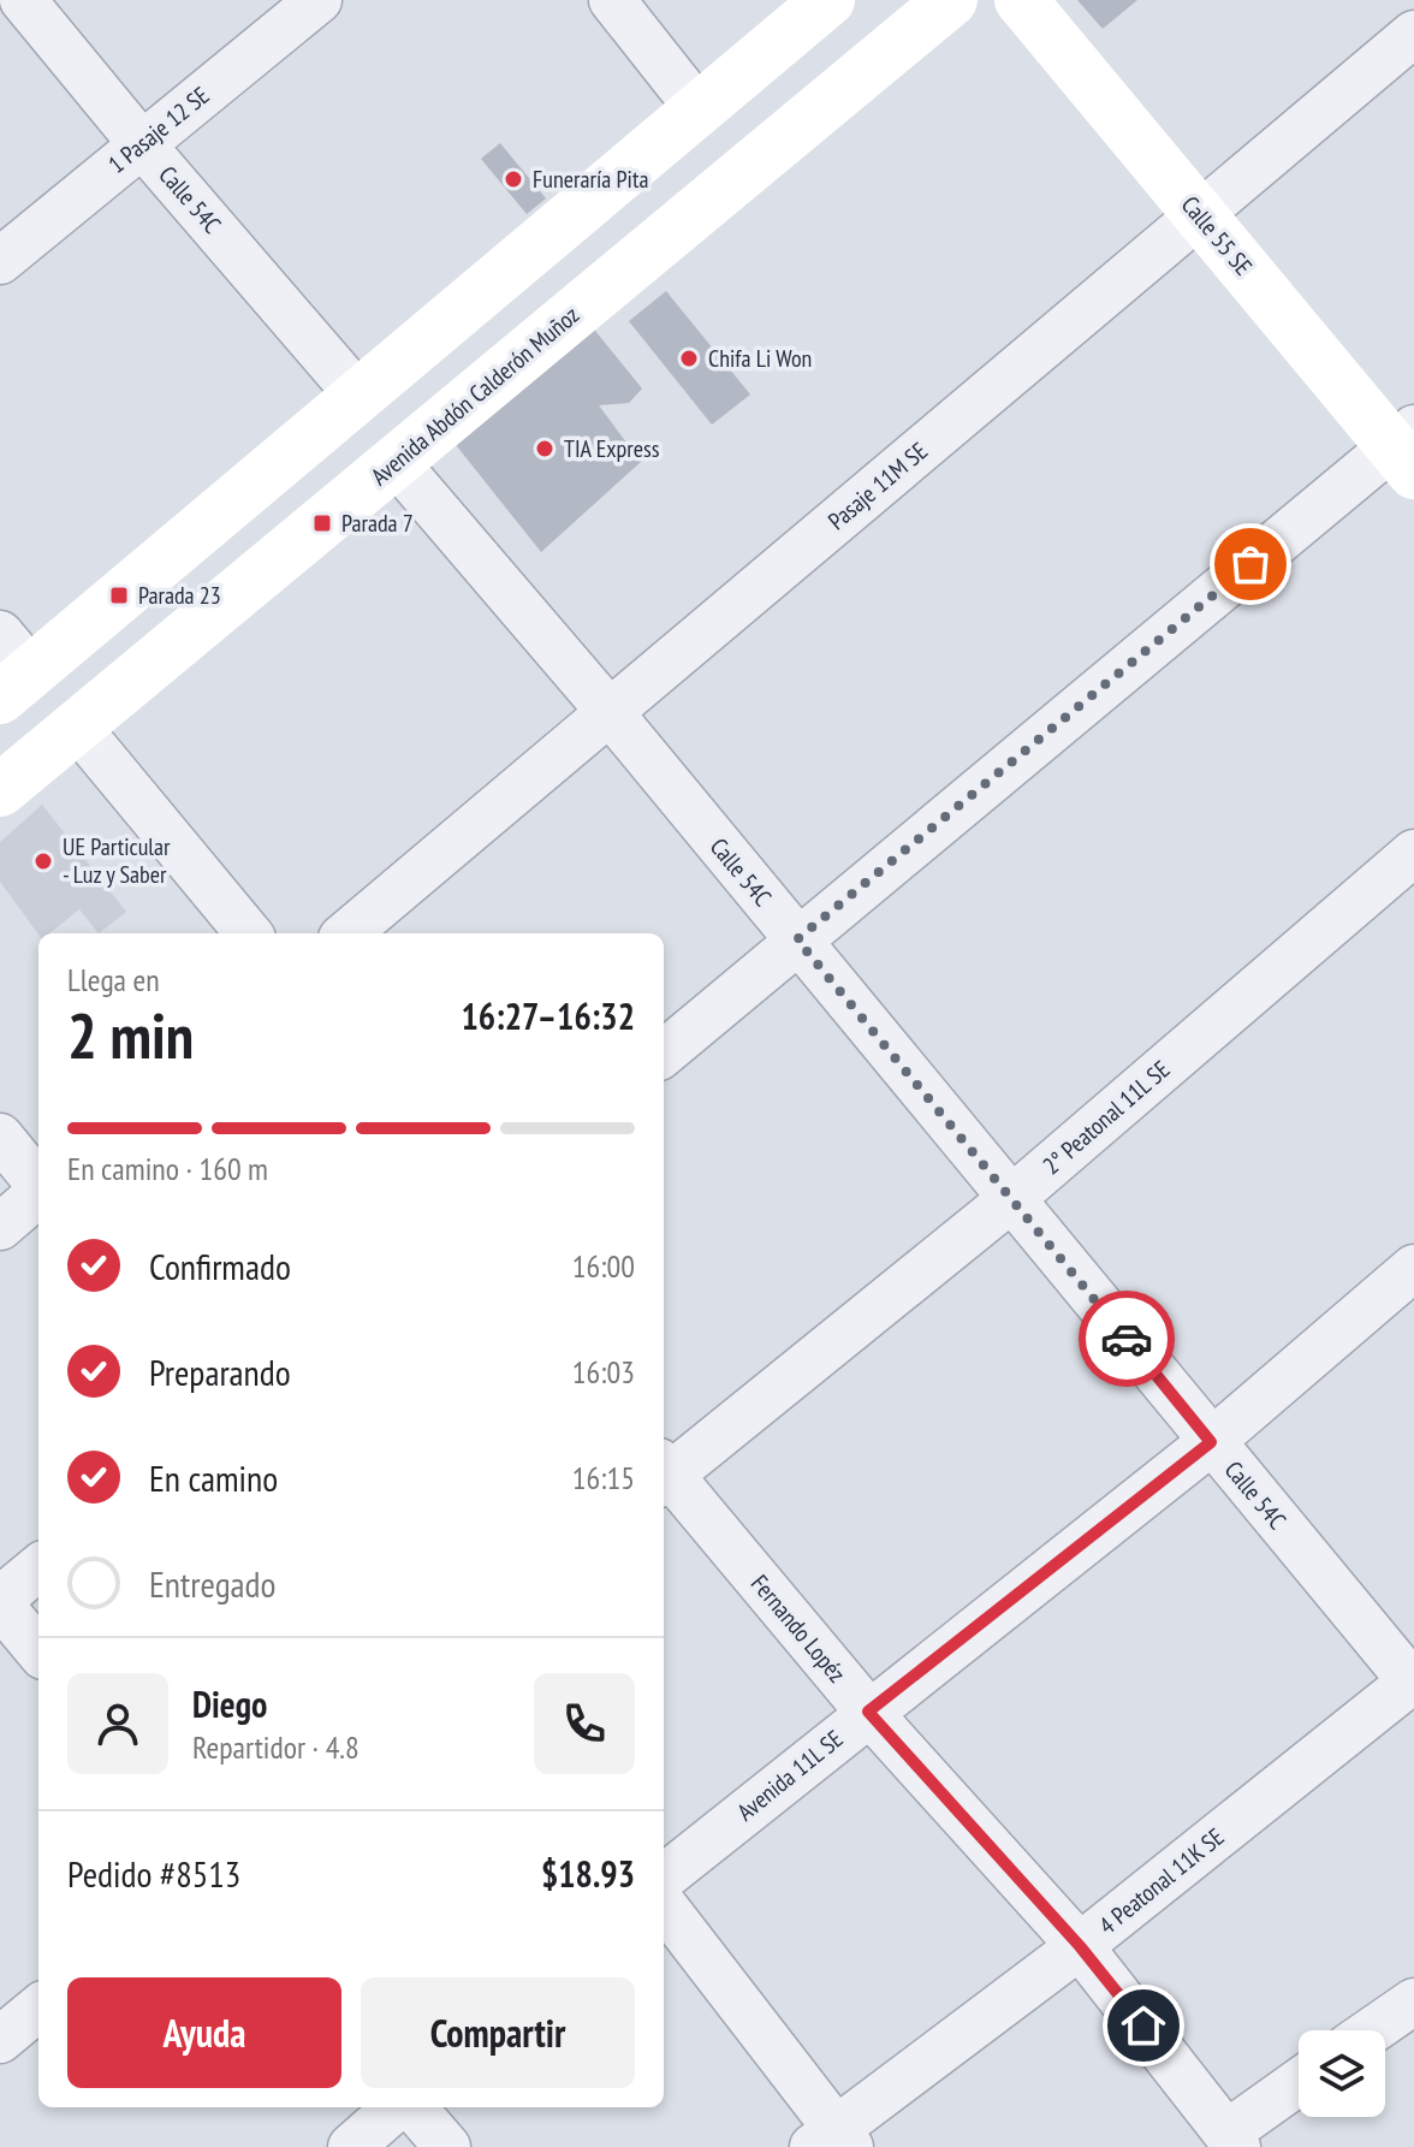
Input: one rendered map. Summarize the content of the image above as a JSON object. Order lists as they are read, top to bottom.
{
  "streets": {
    "main road": ["Calle 55 SE", "Avenida Abdón Calderón Muñoz"],
    "street": [
      "1 Pasaje 12 SE",
      "Calle 54C",
      "Pasaje 11M SE",
      "2° Peatonal 11L SE",
      "Fernando Lopéz",
      "Avenida 11L SE",
      "4 Peatonal 11K SE"
    ]
  },
  "crossings": [
    ["1 Pasaje 12 SE", "Calle 54C"],
    ["Calle 54C", "Avenida Abdón Calderón Muñoz"],
    ["Calle 54C", "Pasaje 11M SE"],
    ["Calle 54C", "2° Peatonal 11L SE"],
    ["Calle 54C", "Avenida 11L SE"],
    ["Calle 54C", "4 Peatonal 11K SE"],
    ["Calle 55 SE", "Pasaje 11M SE"],
    ["Fernando Lopéz", "Avenida 11L SE"],
    ["Fernando Lopéz", "4 Peatonal 11K SE"]
  ],
  "places": {
    "other": [
      "Funeraría Pita",
      "Chifa Li Won",
      "TIA Express",
      "UE Particular - Luz y Saber"
    ],
    "transit": ["Parada 7", "Parada 23"]
  },
  "page": {
    "heading": ["2 min", "Llega en", "16:27–16:32"],
    "panel": [
      "Diego",
      "Repartidor · 4.8",
      "Pedido #8513",
      "$18.93"
    ],
    "bar": "En camino · 160 m",
    "list": [
      ["Confirmado", "16:00"],
      ["Preparando", "16:03"],
      ["En camino", "16:15"],
      "Entregado"
    ],
    "buttons": ["Ayuda", "Compartir"]
  }
}
